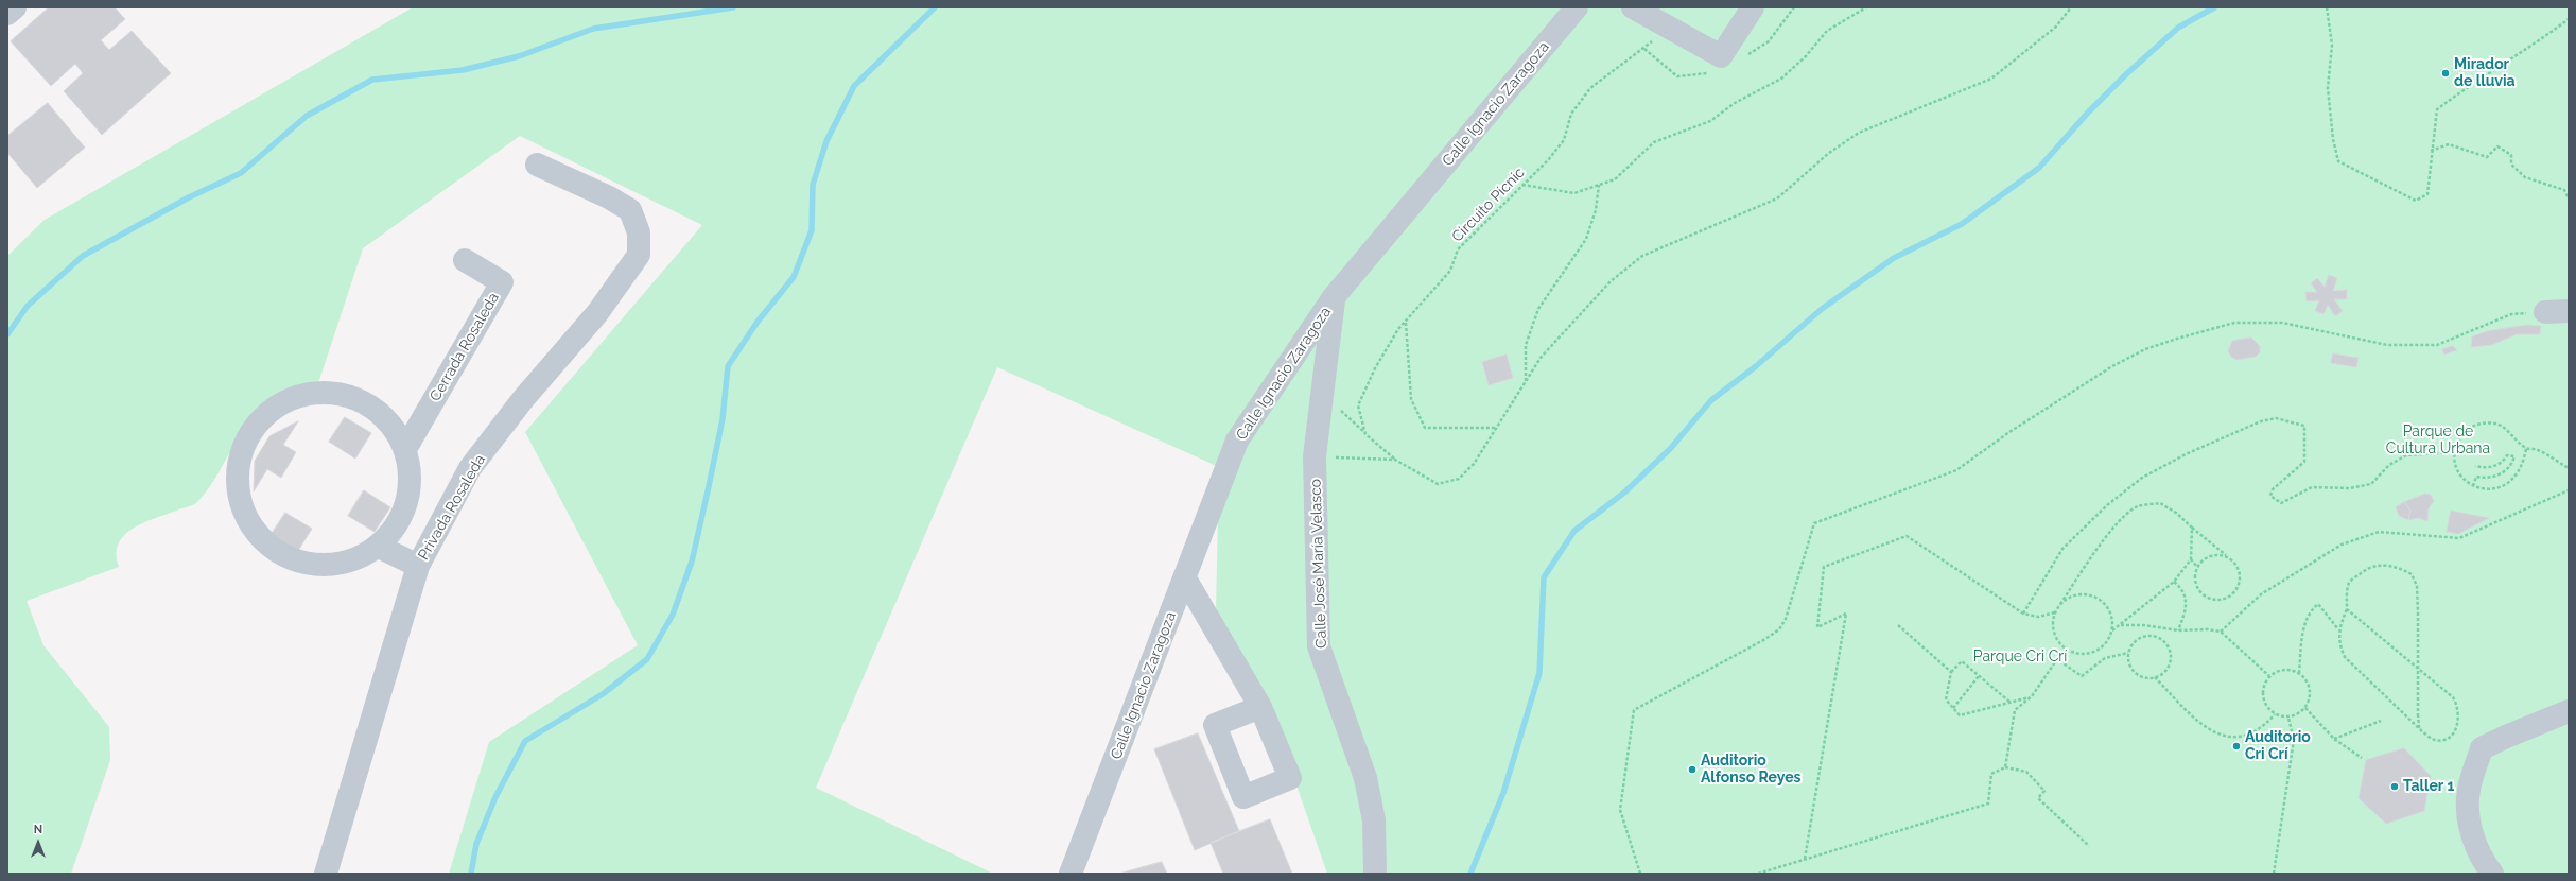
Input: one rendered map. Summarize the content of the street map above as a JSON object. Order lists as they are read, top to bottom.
{
  "streets": {
    "street": [
      "Calle Ignacio Zaragoza",
      "Cerrada Rosaleda",
      "Privada Rosaleda",
      "Calle José María Velasco"
    ],
    "path": ["Circuito Pícnic"]
  },
  "crossings": [
    ["Calle Ignacio Zaragoza", "Calle José María Velasco"]
  ],
  "parks": ["Parque de Cultura Urbana", "Parque Cri Crí"],
  "places": [
    "Mirador de lluvia",
    "Auditorio Cri Crí",
    "Auditorio Alfonso Reyes",
    "Taller 1"
  ],
  "north": "top"
}
